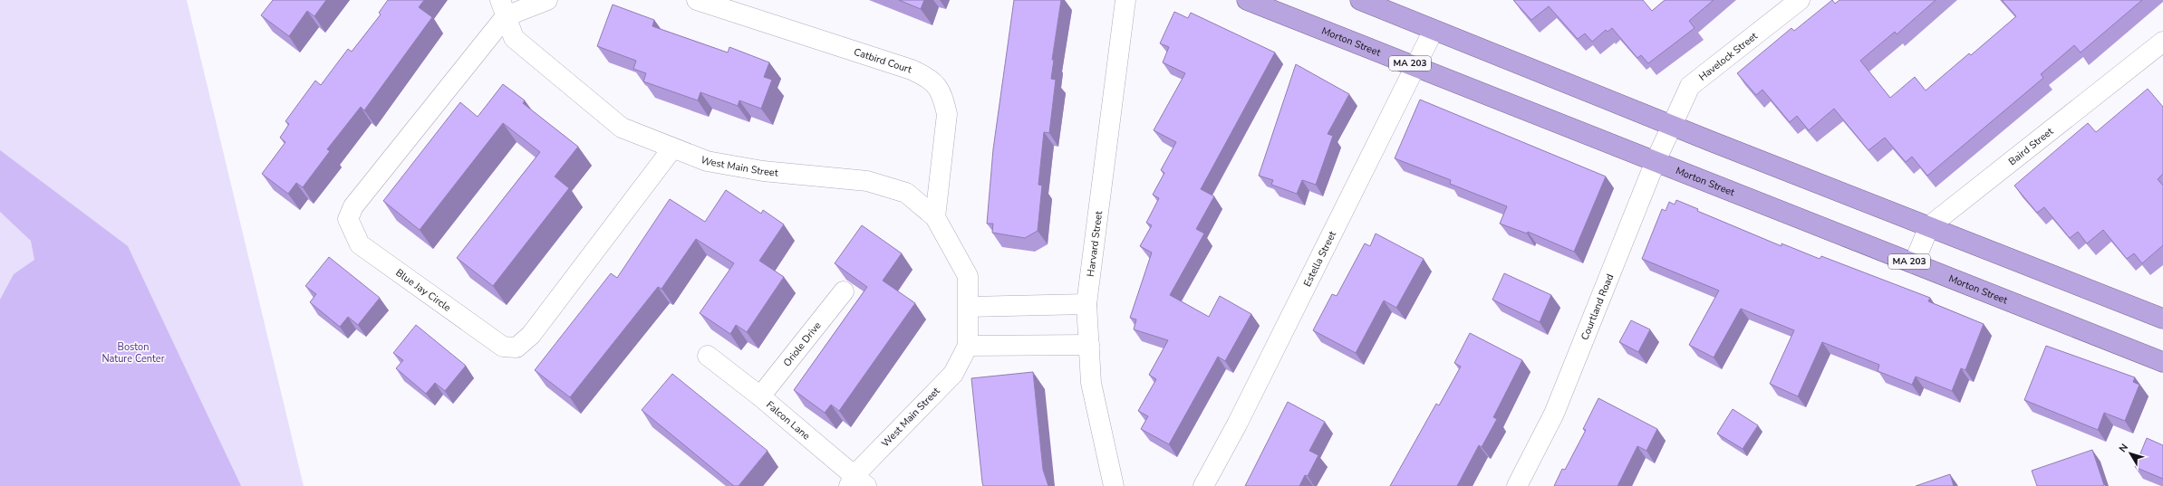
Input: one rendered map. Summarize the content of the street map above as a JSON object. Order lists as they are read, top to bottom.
{
  "streets": {
    "highway": ["Morton Street", "MA 203"],
    "street": [
      "Havelock Street",
      "Catbird Court",
      "Baird Street",
      "West Main Street",
      "Harvard Street",
      "Estella Street",
      "Blue Jay Circle",
      "Courtland Road",
      "Oriole Drive",
      "Falcon Lane"
    ]
  },
  "crossings": [
    ["Morton Street", "Baird Street"],
    ["Morton Street", "Estella Street"],
    ["Morton Street", "Courtland Road"],
    ["Havelock Street", "Courtland Road"],
    ["Catbird Court", "West Main Street"],
    ["West Main Street", "Blue Jay Circle"],
    ["West Main Street", "Falcon Lane"],
    ["Oriole Drive", "Falcon Lane"]
  ],
  "parks": ["Boston Nature Center"],
  "north": "top left"
}
